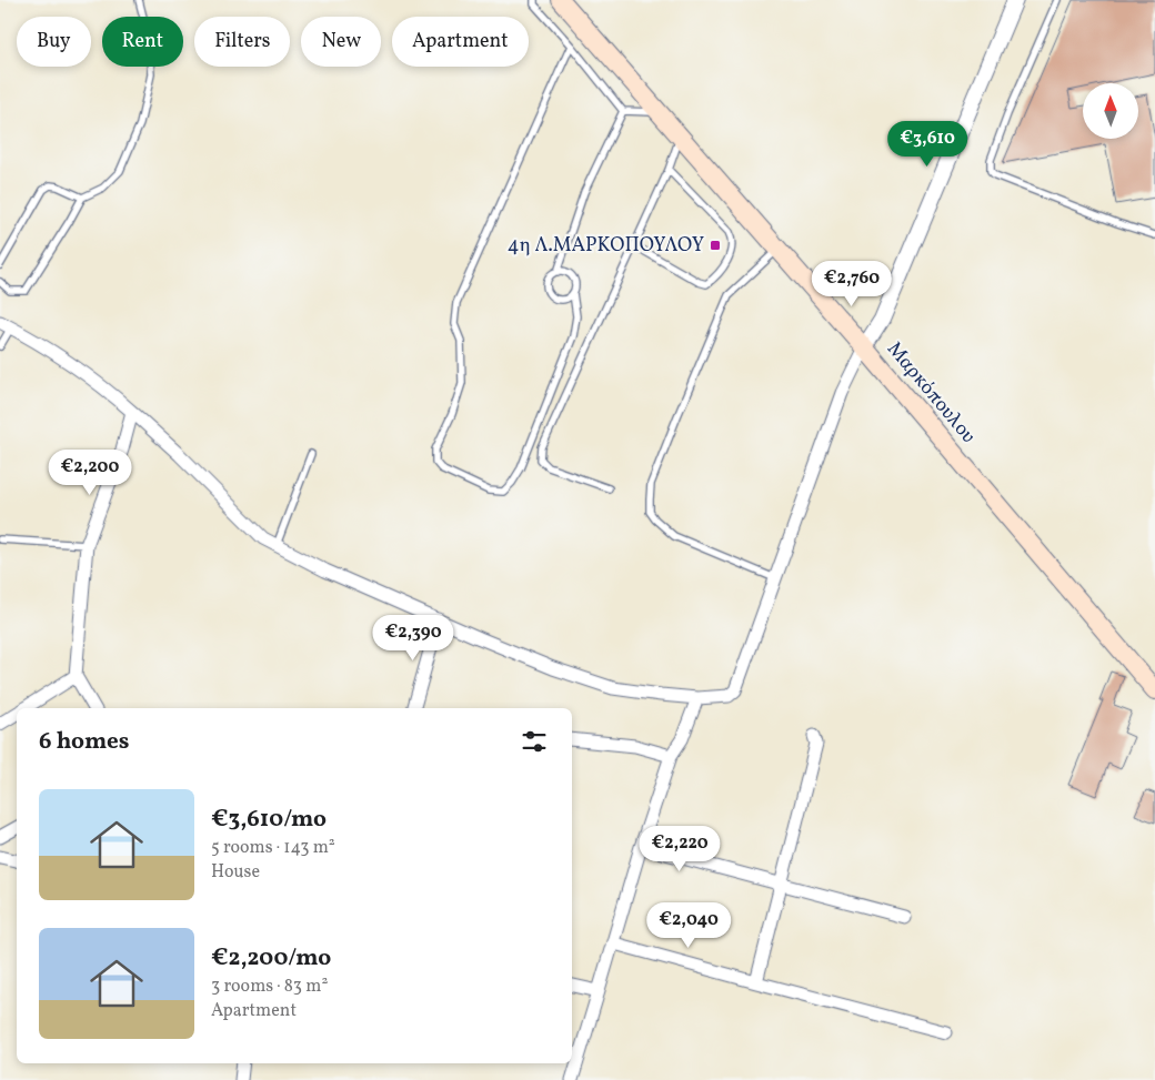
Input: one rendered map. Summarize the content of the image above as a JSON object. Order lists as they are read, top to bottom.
{
  "streets": {
    "main road": ["Μαρκόπουλου"]
  },
  "places": {
    "transit": ["4η Λ.ΜΑΡΚΟΠΟΥΛΟΥ"]
  },
  "north": "top",
  "page": {
    "chip": [
      "Buy",
      "Rent",
      "Filters",
      "New",
      "Apartment"
    ],
    "price": [
      "€3,610",
      "€2,760",
      "€2,200",
      "€2,390",
      "€2,220",
      "€2,040"
    ],
    "heading": "6 homes",
    "list": [
      {
        "name": "€3,610/mo",
        "note": "5 rooms · 143 m² · House"
      },
      {
        "name": "€2,200/mo",
        "note": "3 rooms · 83 m² · Apartment"
      }
    ]
  }
}
